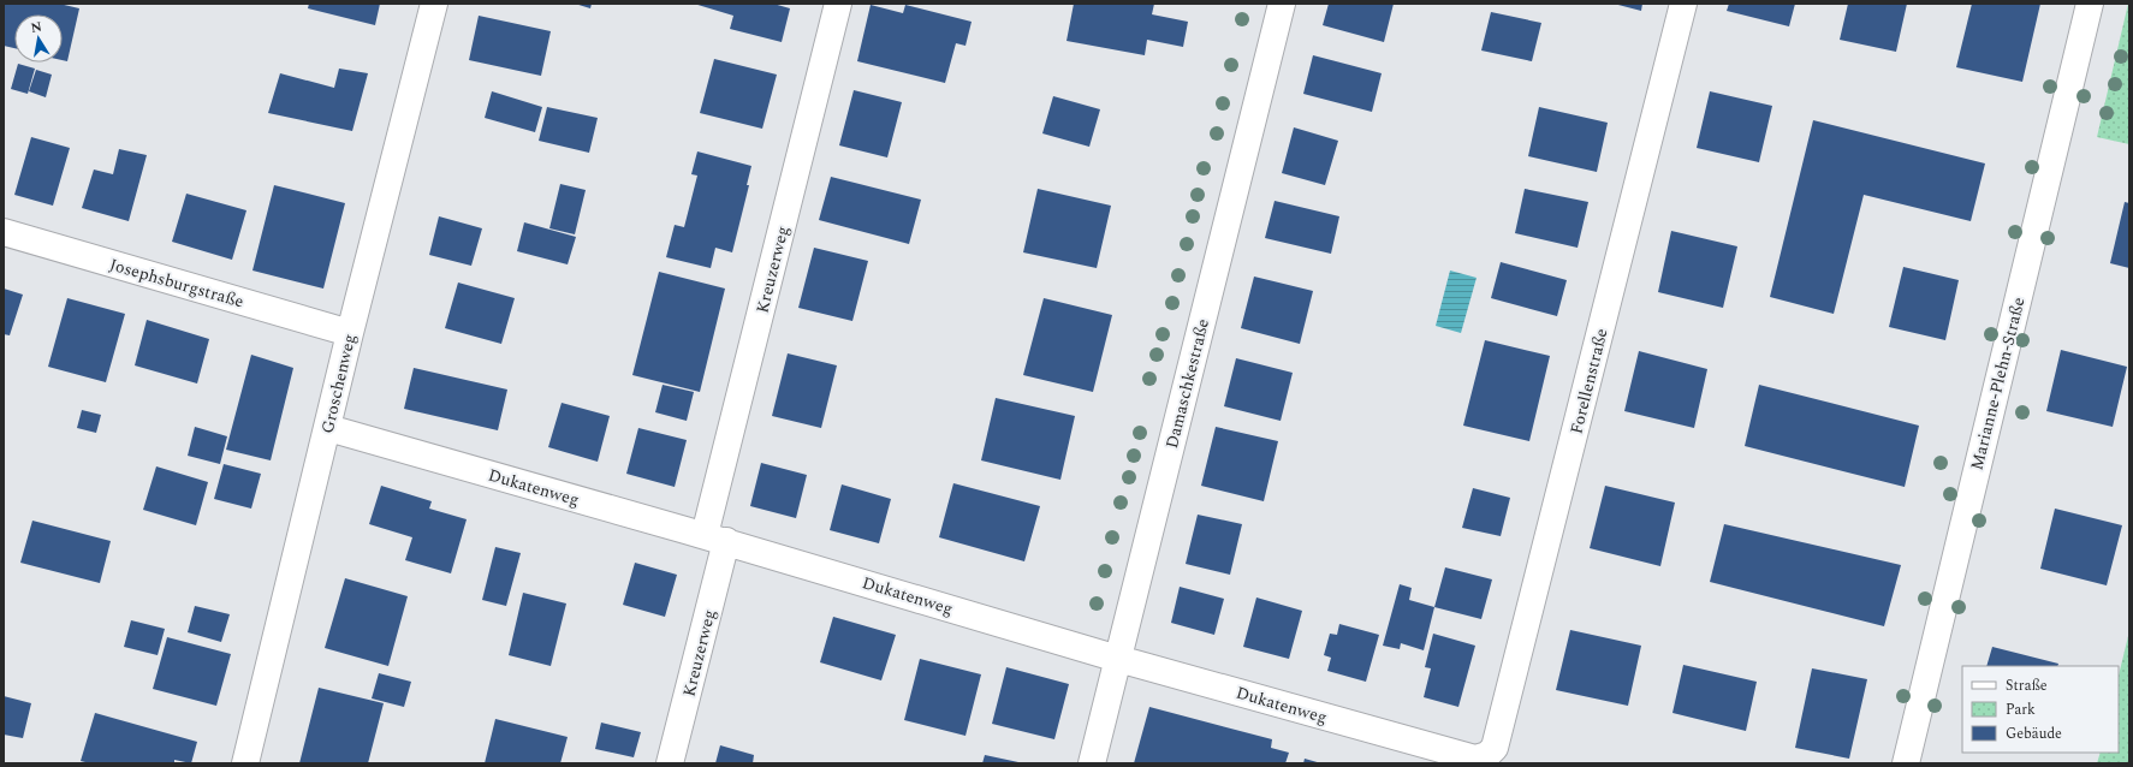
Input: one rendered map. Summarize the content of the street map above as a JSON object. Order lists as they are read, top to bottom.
{
  "streets": {
    "street": [
      "Kreuzerweg",
      "Josephsburgstraße",
      "Forellenstraße",
      "Groschenweg",
      "Damaschkestraße",
      "Marianne-Plehn-Straße",
      "Dukatenweg"
    ]
  },
  "crossings": [
    ["Kreuzerweg", "Dukatenweg"],
    ["Josephsburgstraße", "Groschenweg"],
    ["Forellenstraße", "Dukatenweg"],
    ["Groschenweg", "Dukatenweg"],
    ["Damaschkestraße", "Dukatenweg"]
  ],
  "legend": ["Straße", "Park", "Gebäude"],
  "north": "top"
}
